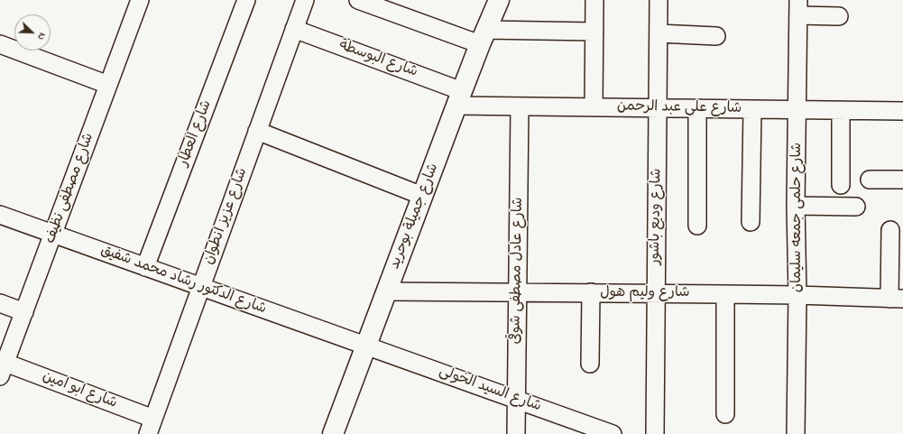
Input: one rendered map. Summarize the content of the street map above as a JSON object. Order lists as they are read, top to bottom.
{
  "streets": {
    "main road": ["شارع جميلة بوحريد"],
    "street": [
      "شارع البوسطة",
      "شارع على عبد الرحمن",
      "شارع العطار",
      "شارع مصطفى نظيف",
      "شارع عزيز انطوان",
      "شارع وديع باشور",
      "شارع حلمى جمعه سليمان",
      "شارع عادل مصطفى شوقى",
      "شارع الدكتور رشاد محمد شفيق",
      "شارع وليم هول",
      "شارع السيد الخولى",
      "شارع ابو امين"
    ]
  },
  "crossings": [
    ["شارع البوسطة", "شارع على عبد الرحمن"],
    ["شارع البوسطة", "شارع عزيز انطوان"],
    ["شارع البوسطة", "شارع جميلة بوحريد"],
    ["شارع على عبد الرحمن", "شارع جميلة بوحريد"],
    ["شارع على عبد الرحمن", "شارع وديع باشور"],
    ["شارع على عبد الرحمن", "شارع حلمى جمعه سليمان"],
    ["شارع على عبد الرحمن", "شارع عادل مصطفى شوقى"],
    ["شارع العطار", "شارع الدكتور رشاد محمد شفيق"],
    ["شارع مصطفى نظيف", "شارع الدكتور رشاد محمد شفيق"],
    ["شارع مصطفى نظيف", "شارع ابو امين"],
    ["شارع عزيز انطوان", "شارع الدكتور رشاد محمد شفيق"],
    ["شارع عزيز انطوان", "شارع ابو امين"],
    ["شارع جميلة بوحريد", "شارع الدكتور رشاد محمد شفيق"],
    ["شارع جميلة بوحريد", "شارع وليم هول"],
    ["شارع جميلة بوحريد", "شارع السيد الخولى"],
    ["شارع وديع باشور", "شارع وليم هول"],
    ["شارع حلمى جمعه سليمان", "شارع وليم هول"],
    ["شارع عادل مصطفى شوقى", "شارع وليم هول"],
    ["شارع عادل مصطفى شوقى", "شارع السيد الخولى"],
    ["شارع الدكتور رشاد محمد شفيق", "شارع السيد الخولى"]
  ],
  "north": "bottom right"
}
